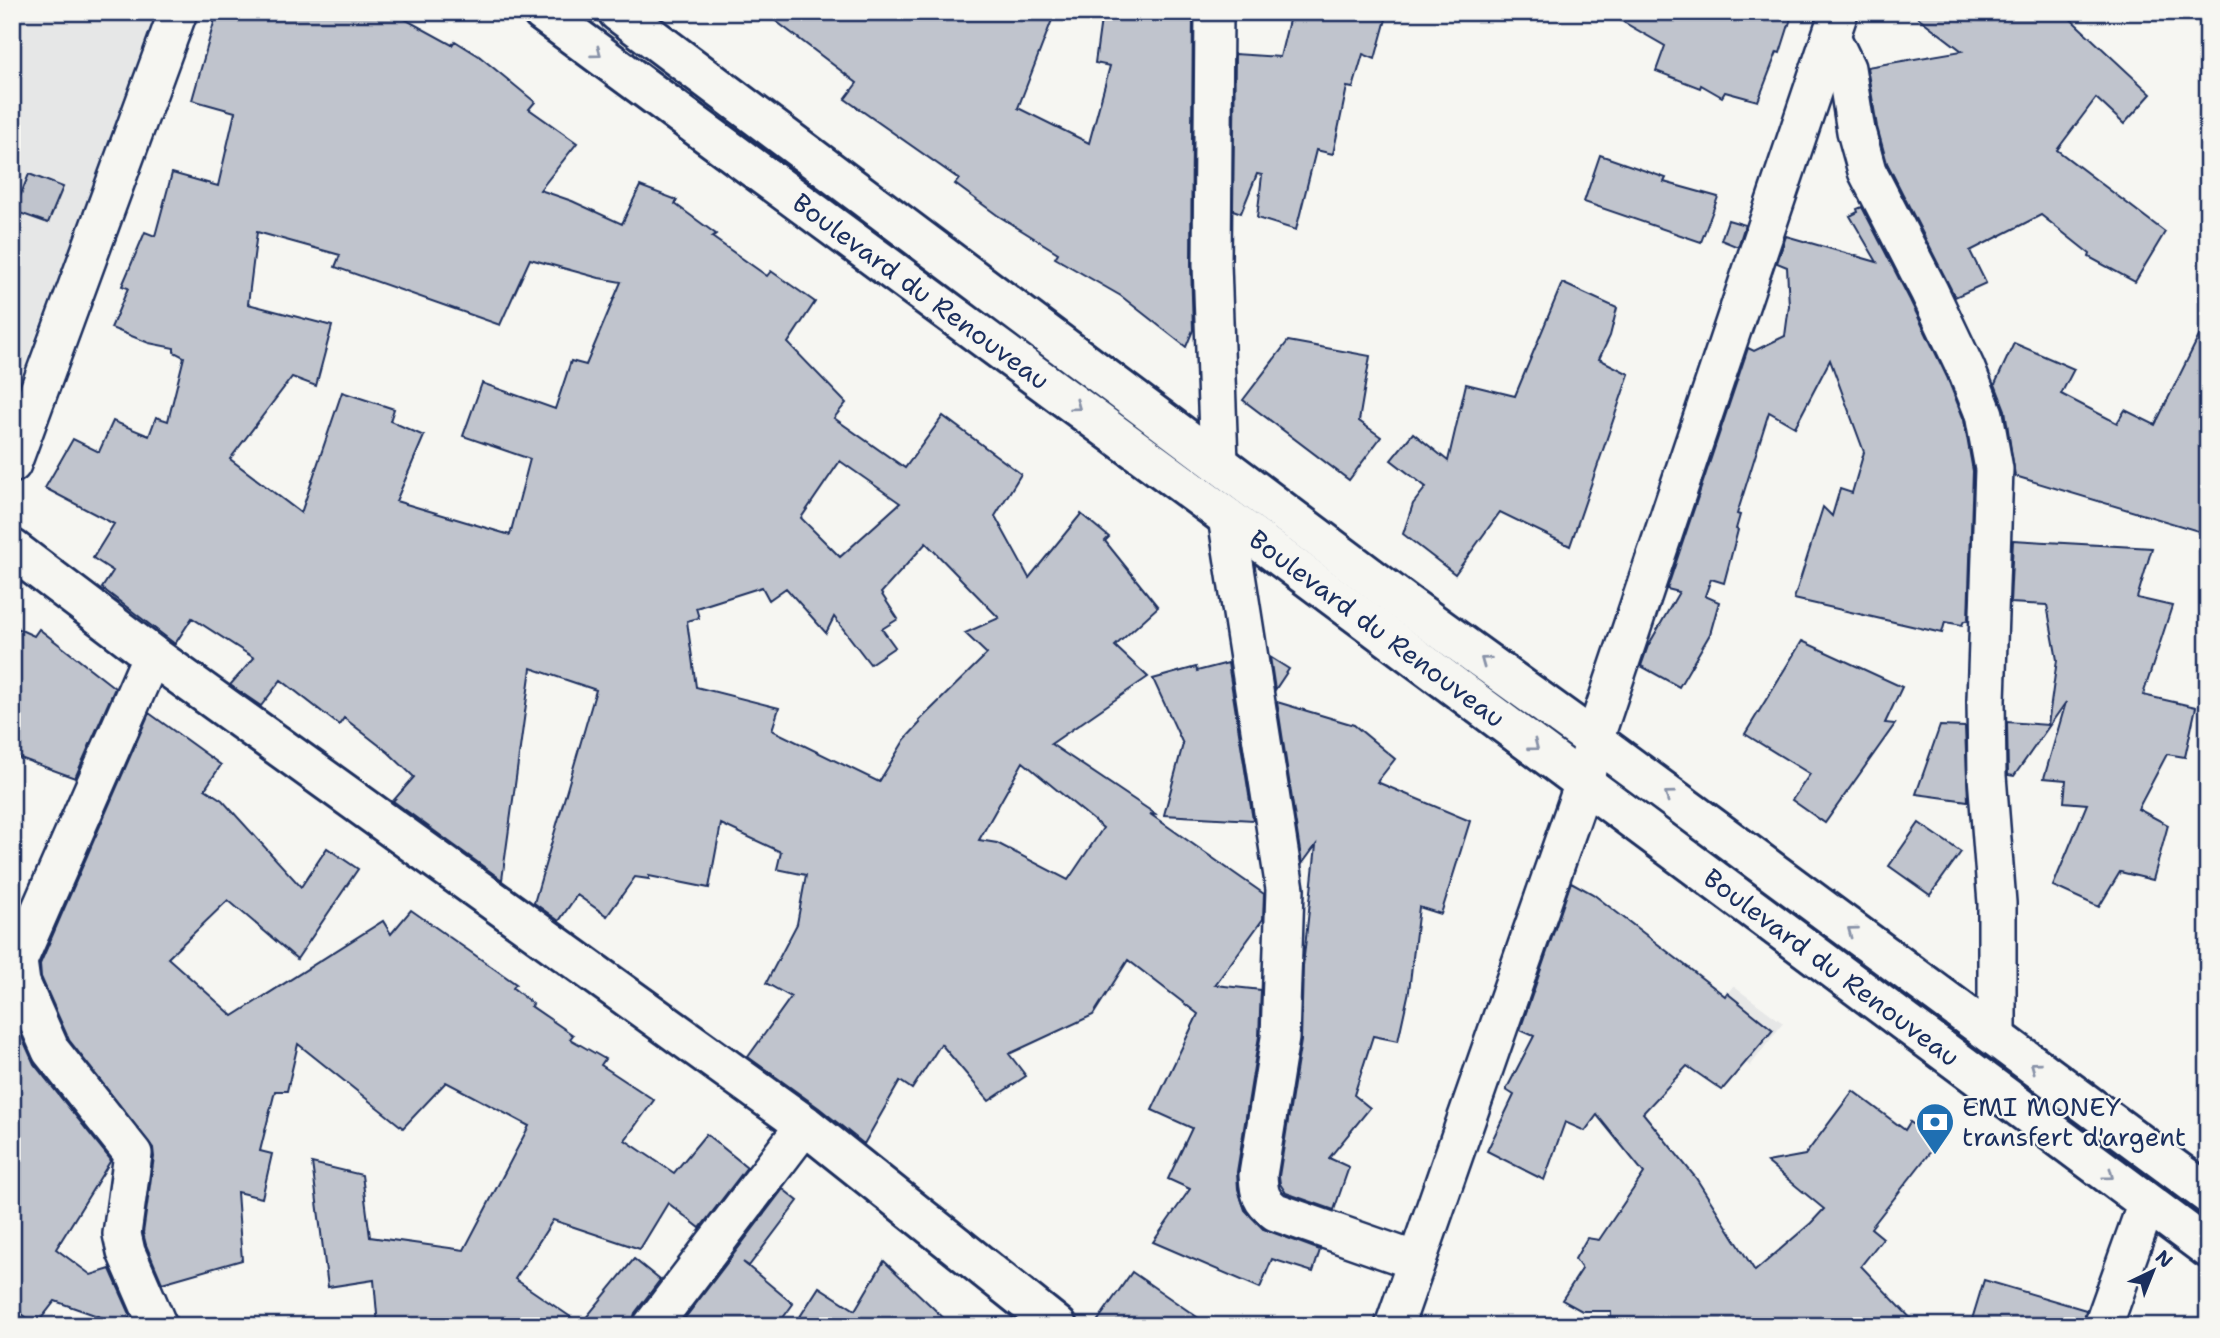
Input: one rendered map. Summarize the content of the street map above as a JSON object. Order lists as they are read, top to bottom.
{
  "streets": {
    "main road": ["Boulevard du Renouveau"]
  },
  "places": {
    "bank": ["EMI MONEY transfert d'argent"]
  },
  "north": "top right"
}
